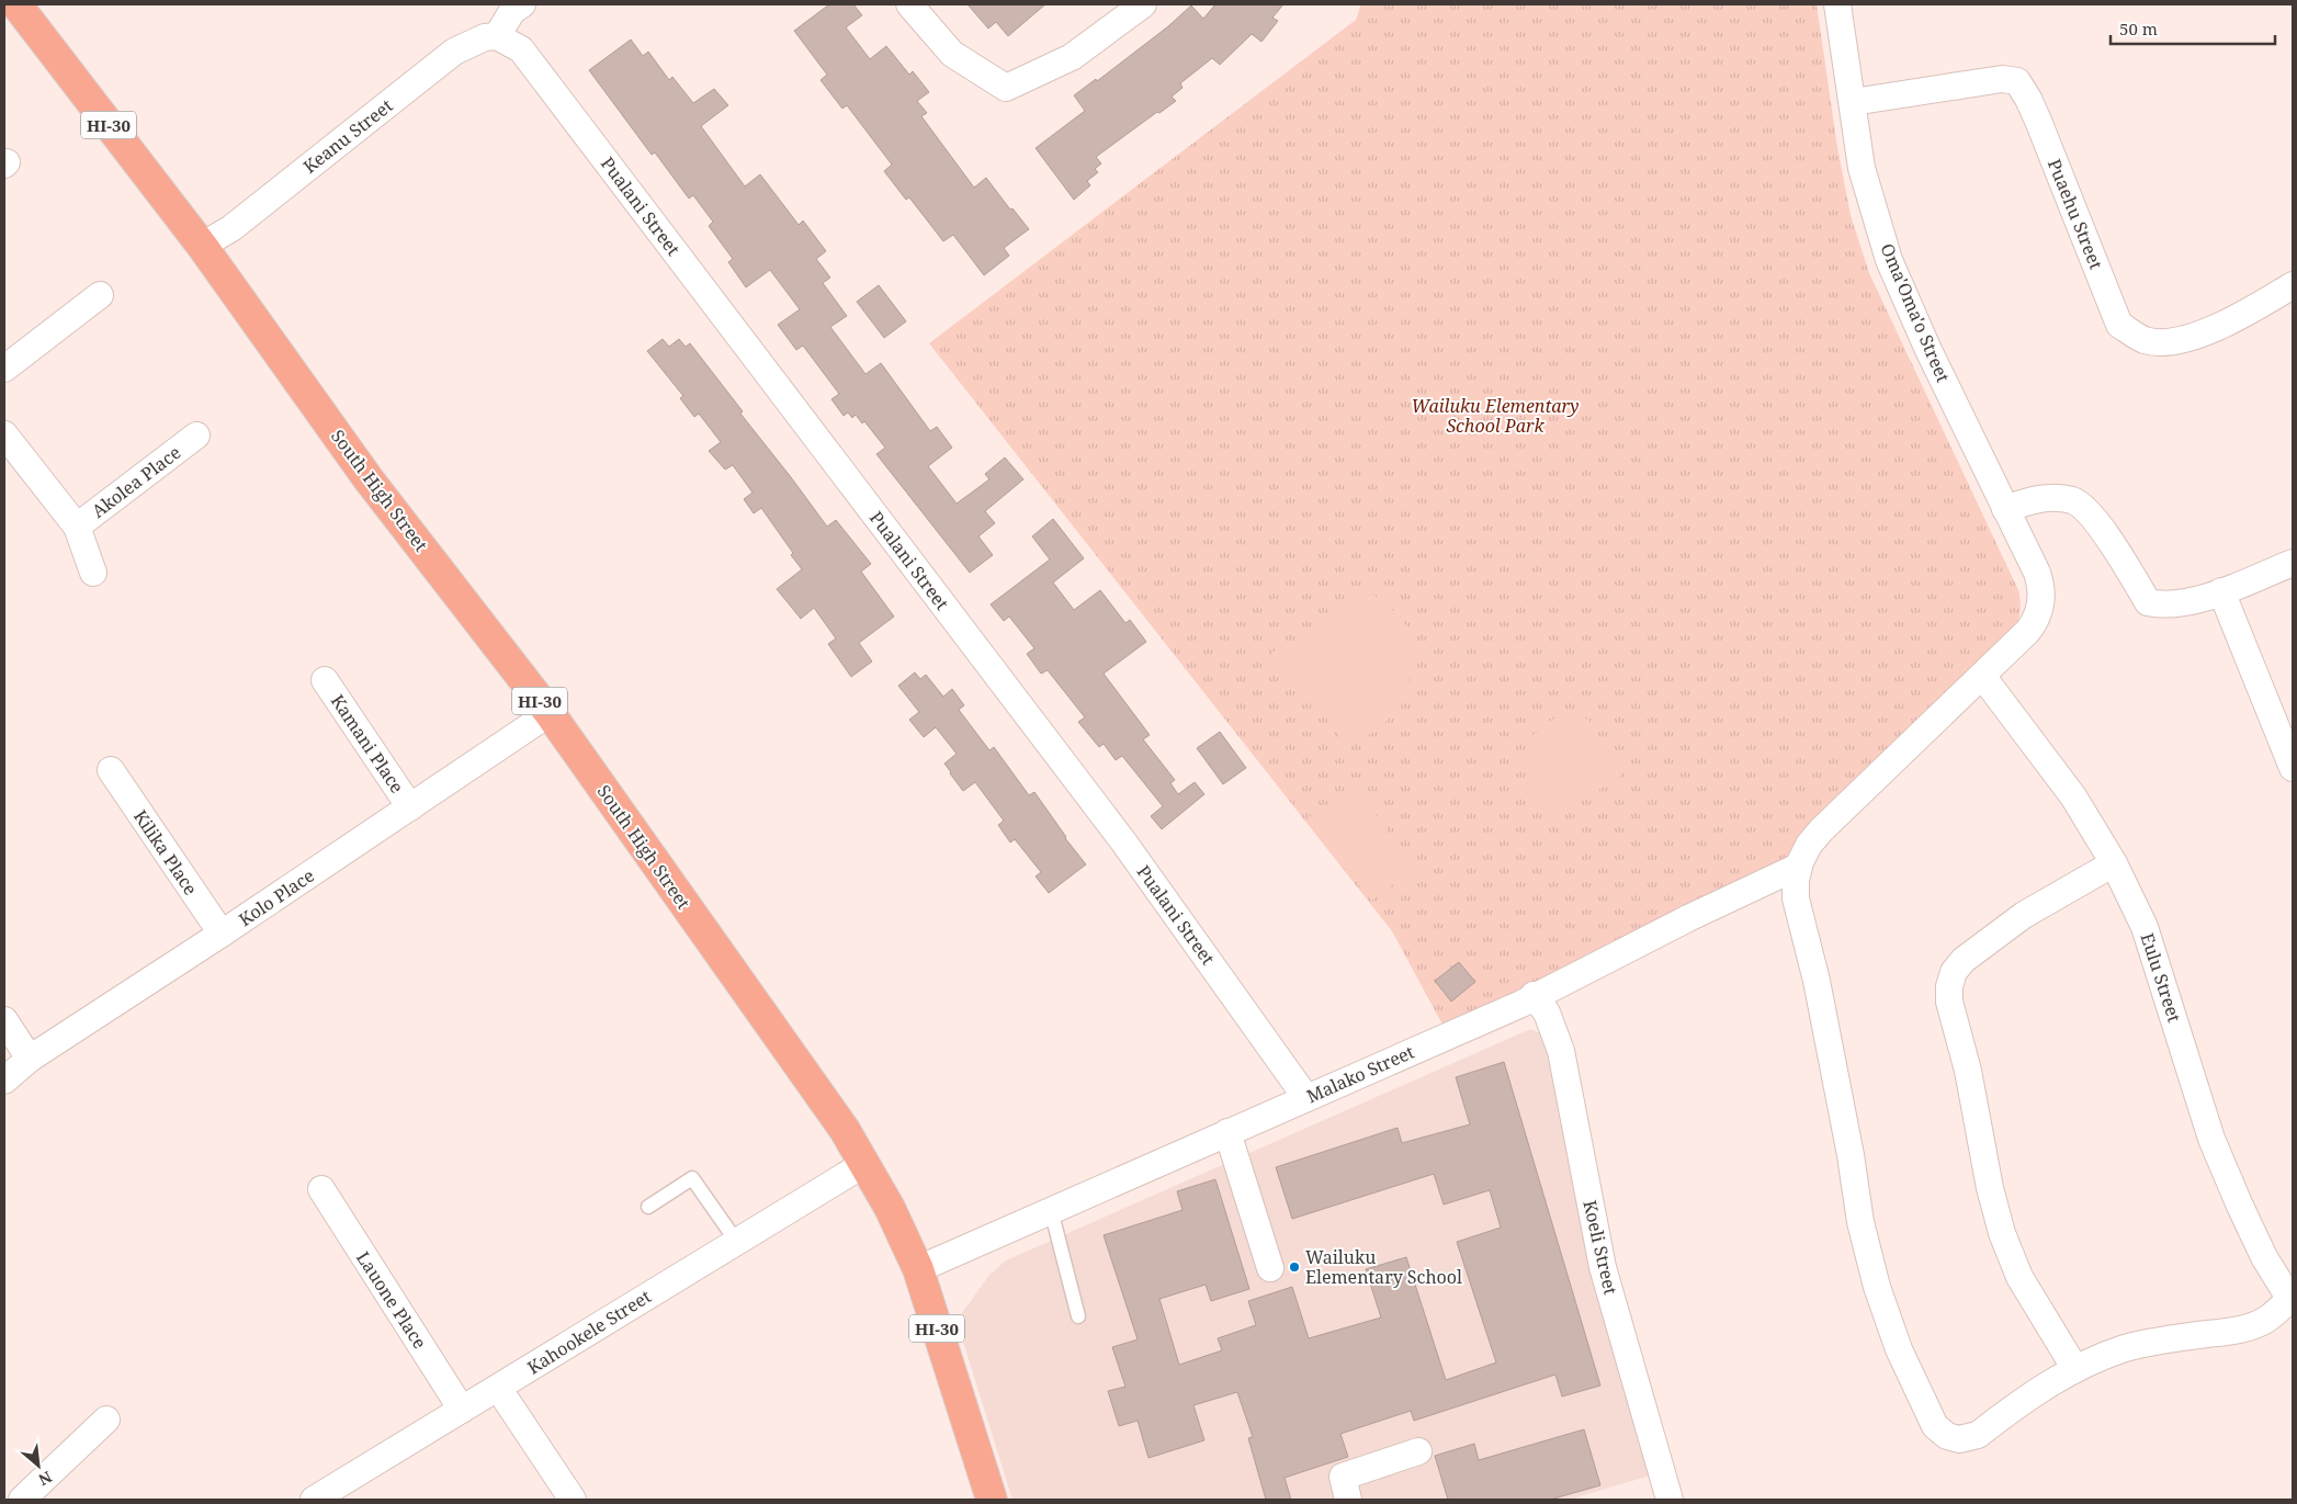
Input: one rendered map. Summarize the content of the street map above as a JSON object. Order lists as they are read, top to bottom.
{
  "streets": {
    "main road": ["HI-30", "South High Street"],
    "street": [
      "Keanu Street",
      "Pualani Street",
      "Puaehu Street",
      "Oma'Oma'o Street",
      "Akolea Place",
      "Kamani Place",
      "Kilika Place",
      "Kolo Place",
      "Eulu Street",
      "Malako Street",
      "Koeli Street",
      "Lauone Place",
      "Kahookele Street"
    ]
  },
  "crossings": [
    ["HI-30", "Keanu Street"],
    ["HI-30", "South High Street"],
    ["Keanu Street", "Pualani Street"],
    ["Keanu Street", "South High Street"],
    ["Pualani Street", "Malako Street"],
    ["Puaehu Street", "Oma'Oma'o Street"],
    ["Oma'Oma'o Street", "Eulu Street"],
    ["Oma'Oma'o Street", "Malako Street"],
    ["South High Street", "Kolo Place"],
    ["South High Street", "Malako Street"],
    ["South High Street", "Kahookele Street"],
    ["Kamani Place", "Kolo Place"],
    ["Kilika Place", "Kolo Place"],
    ["Malako Street", "Koeli Street"],
    ["Lauone Place", "Kahookele Street"]
  ],
  "parks": ["Wailuku Elementary School Park"],
  "places": ["Wailuku Elementary School"],
  "scale_bar": "50 m",
  "north": "bottom right"
}
